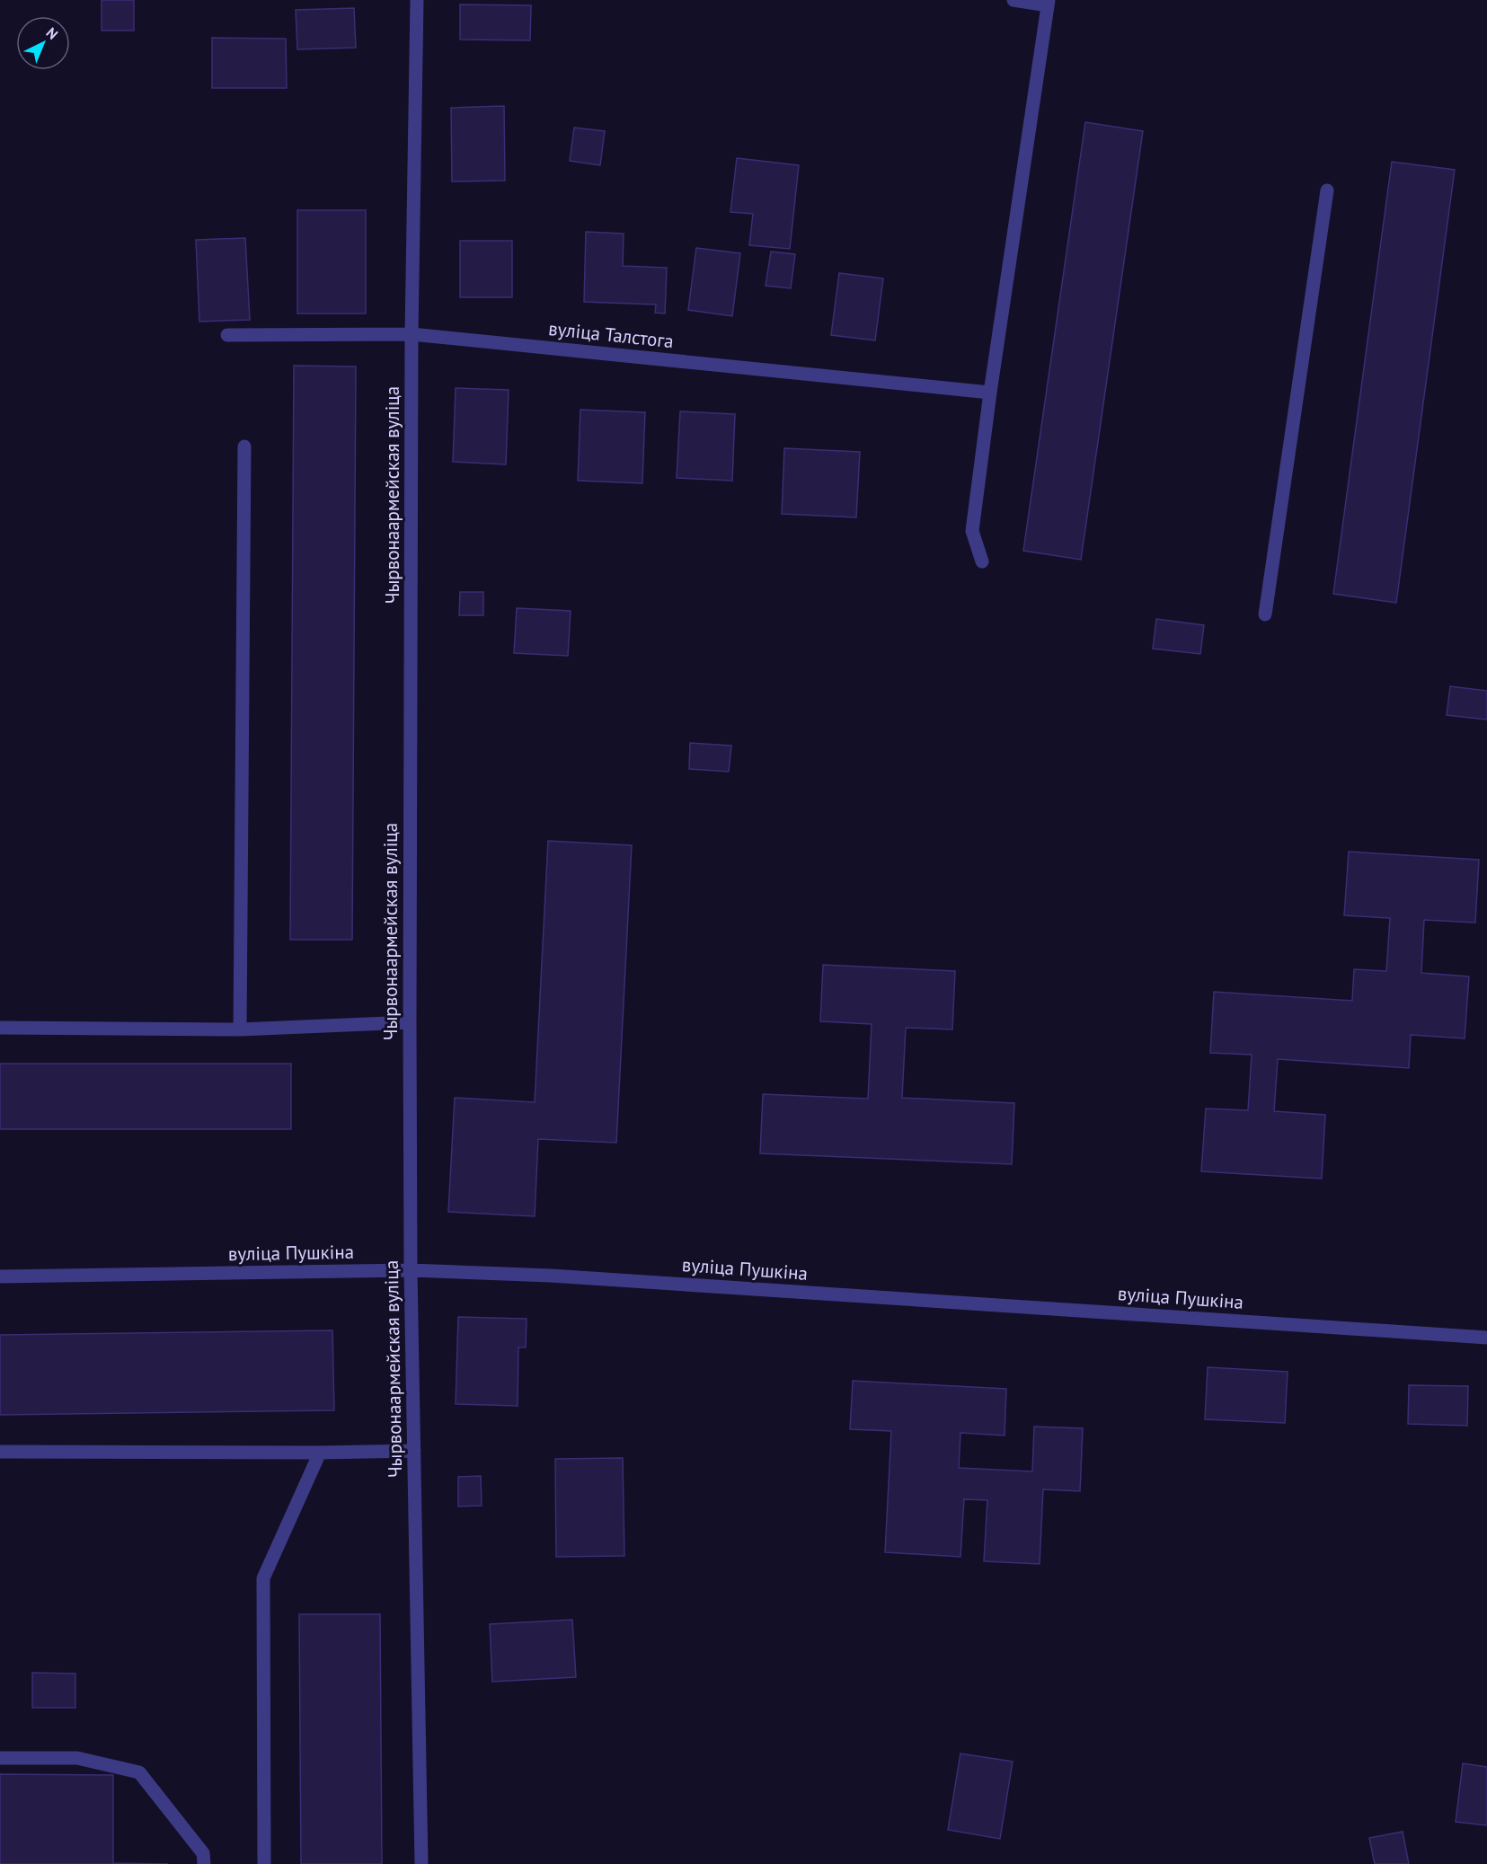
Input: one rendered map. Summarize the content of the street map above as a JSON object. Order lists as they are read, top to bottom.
{
  "streets": {
    "street": ["вуліца Талстога", "Чырвонаармейская вуліца", "вуліца Пушкіна"]
  },
  "crossings": [
    ["вуліца Талстога", "Чырвонаармейская вуліца"],
    ["Чырвонаармейская вуліца", "вуліца Пушкіна"]
  ],
  "north": "top right"
}
